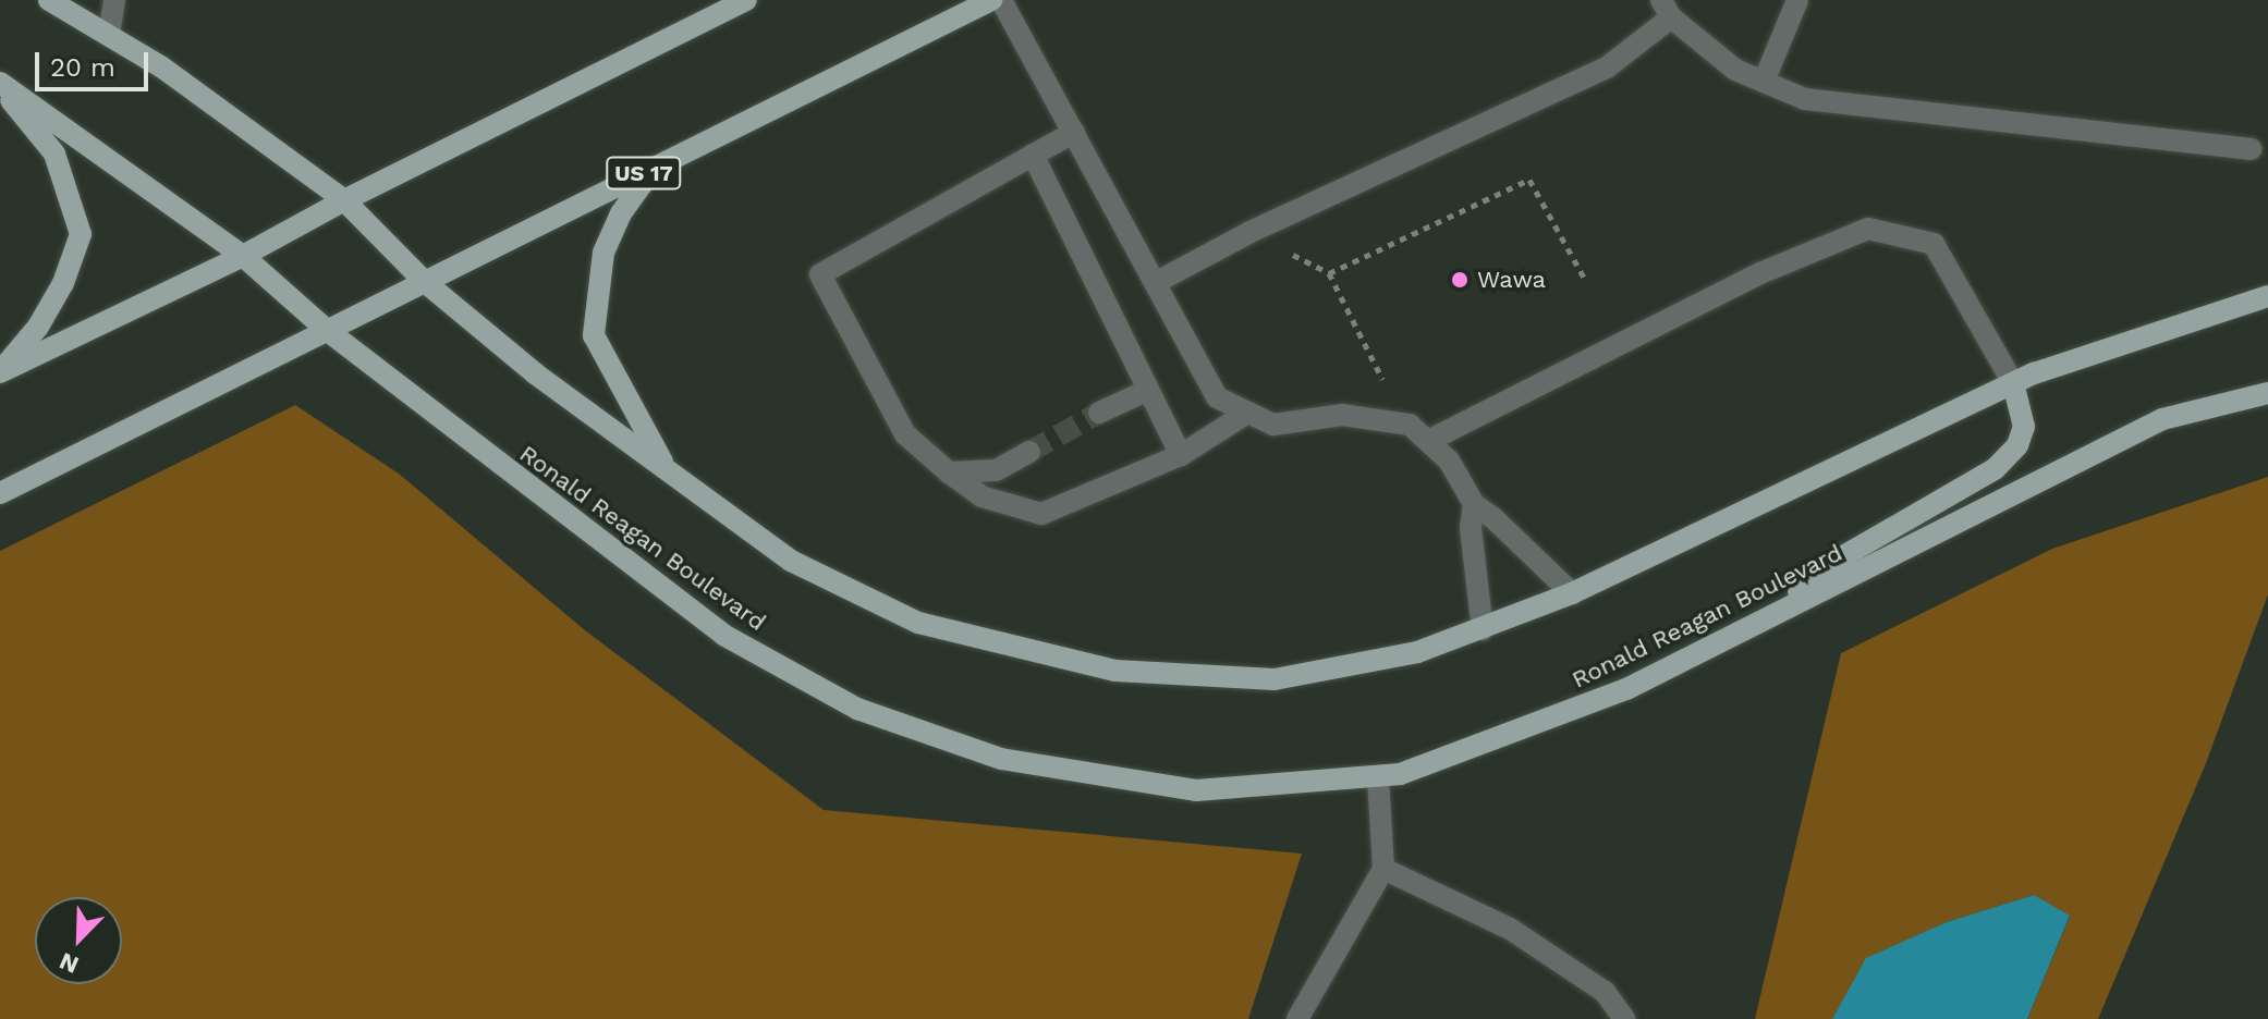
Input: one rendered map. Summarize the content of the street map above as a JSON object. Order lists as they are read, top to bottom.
{
  "streets": {
    "main road": ["US 17", "Ronald Reagan Boulevard"]
  },
  "crossings": [
    ["US 17", "Ronald Reagan Boulevard"]
  ],
  "places": ["Wawa"],
  "scale_bar": "20 m",
  "north": "bottom left"
}
